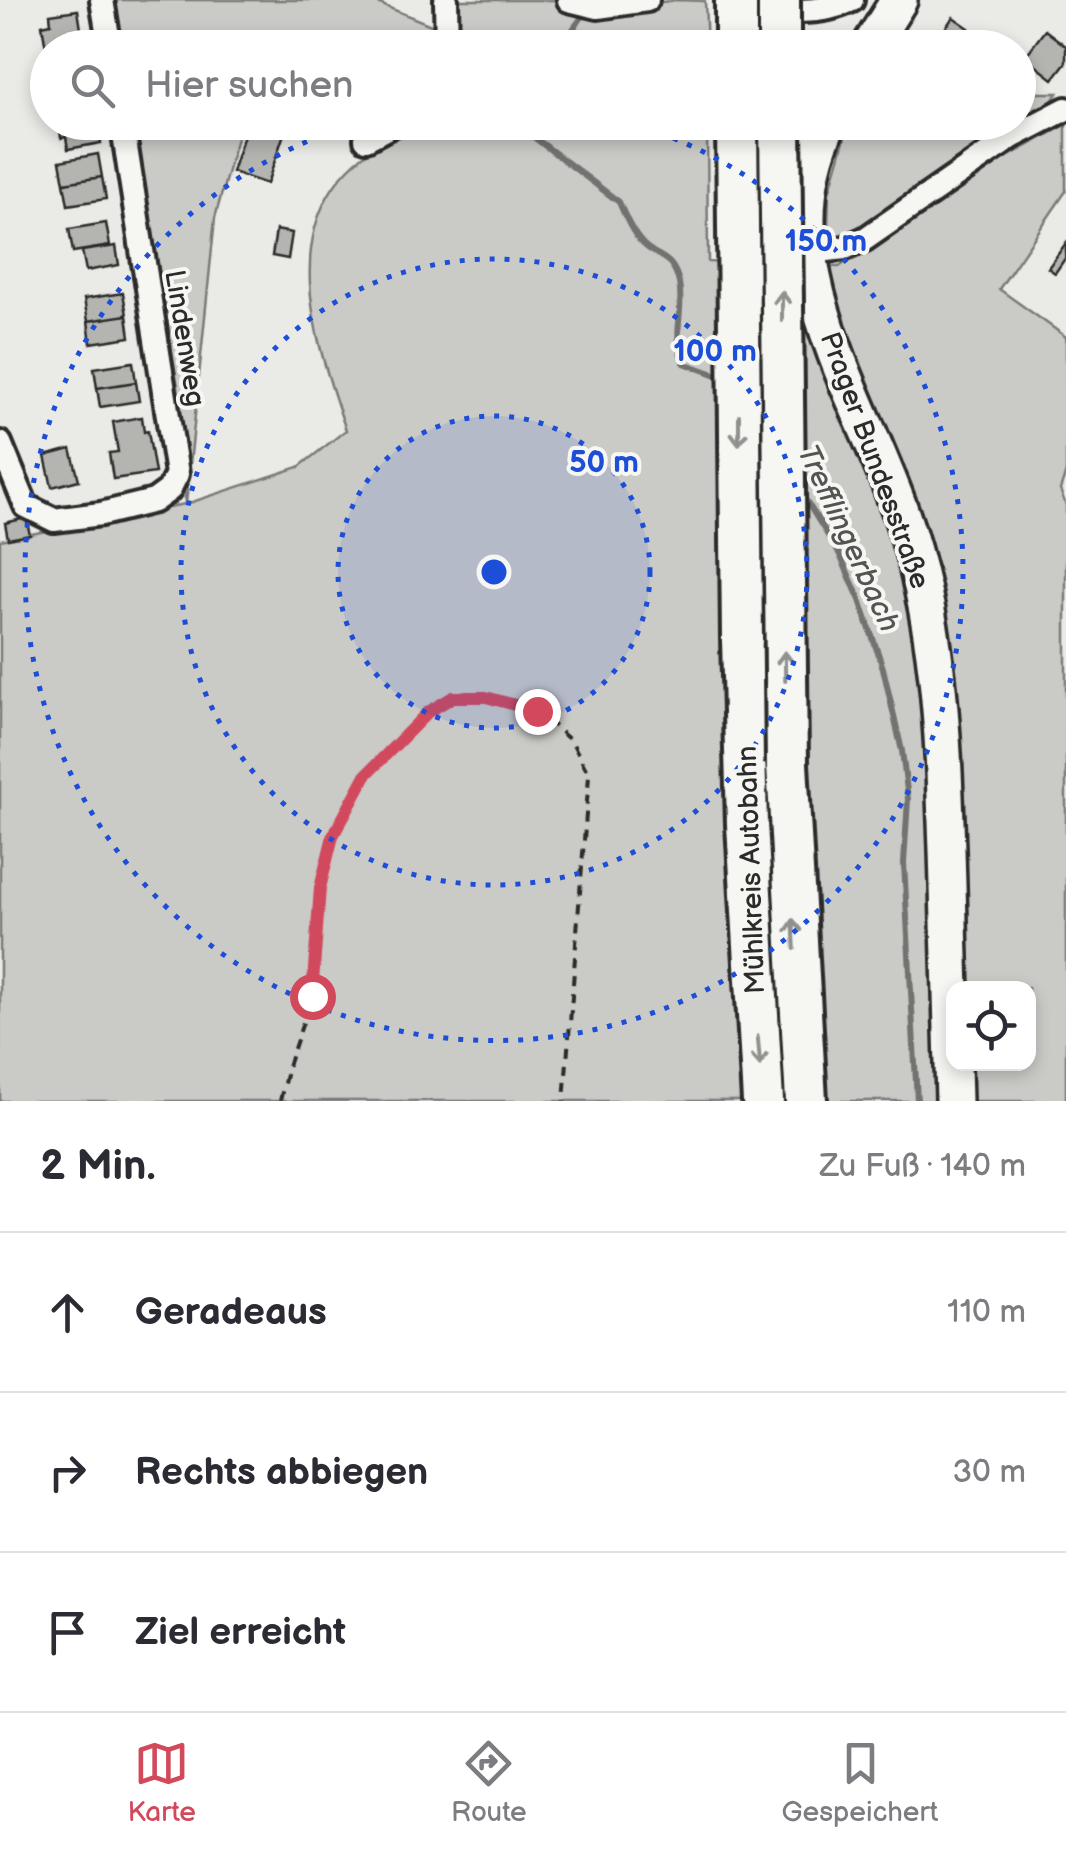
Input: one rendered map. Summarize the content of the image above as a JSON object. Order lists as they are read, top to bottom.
{
  "streets": {
    "highway": ["Mühlkreis Autobahn"],
    "main road": ["Prager Bundesstraße"],
    "street": ["Lindenweg"]
  },
  "water": ["Trefflingerbach"],
  "page": {
    "search": "Hier suchen",
    "heading": ["2 Min.", "Zu Fuß · 140 m"],
    "list": [
      ["Geradeaus", "110 m"],
      ["Rechts abbiegen", "30 m"],
      "Ziel erreicht"
    ],
    "nav": ["Karte", "Route", "Gespeichert"]
  },
  "rings": ["150 m", "100 m", "50 m"]
}
